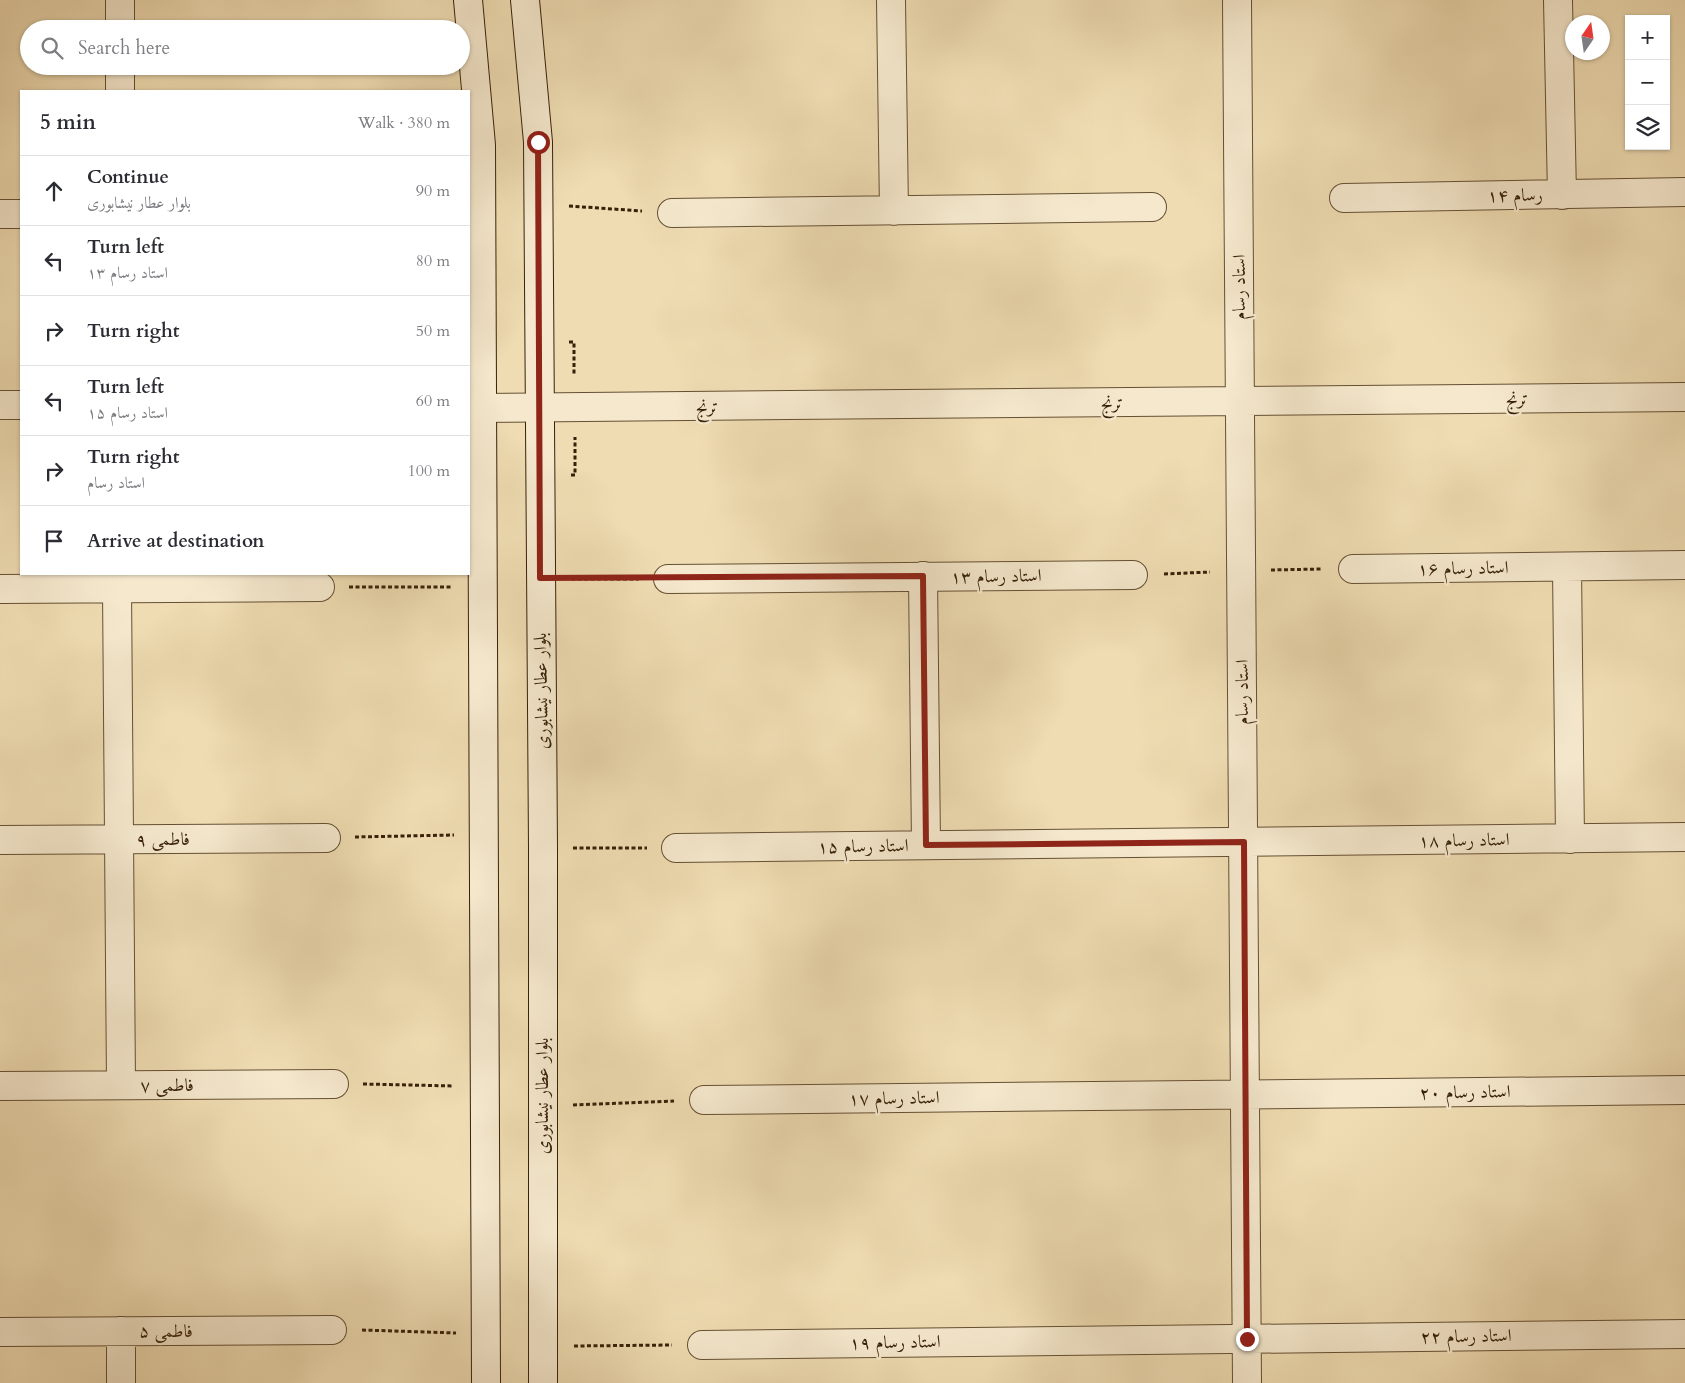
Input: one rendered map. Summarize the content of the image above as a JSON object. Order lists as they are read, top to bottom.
{
  "streets": {
    "street": [
      "رسام ۱۴",
      "استاد رسام",
      "ترنج",
      "استاد رسام ۱۶",
      "استاد رسام ۱۳",
      "بلوار عطار نیشابوری",
      "فاطمی ۹",
      "استاد رسام ۱۸",
      "استاد رسام ۱۵",
      "فاطمی ۷",
      "استاد رسام ۲۰",
      "استاد رسام ۱۷",
      "فاطمی ۵",
      "استاد رسام ۲۲",
      "استاد رسام ۱۹"
    ]
  },
  "crossings": [
    ["استاد رسام", "ترنج"],
    ["استاد رسام", "استاد رسام ۱۸"],
    ["استاد رسام", "استاد رسام ۱۵"],
    ["استاد رسام", "استاد رسام ۲۰"],
    ["استاد رسام", "استاد رسام ۱۷"],
    ["استاد رسام", "استاد رسام ۲۲"],
    ["استاد رسام", "استاد رسام ۱۹"],
    ["ترنج", "بلوار عطار نیشابوری"],
    ["استاد رسام ۱۸", "استاد رسام ۱۵"],
    ["استاد رسام ۲۰", "استاد رسام ۱۷"],
    ["استاد رسام ۲۲", "استاد رسام ۱۹"]
  ],
  "north": "top",
  "page": {
    "map_buttons": ["+", "−"],
    "search": "Search here",
    "heading": ["5 min", "Walk · 380 m"],
    "list": [
      ["Continue", "بلوار عطار نیشابوری", "90 m"],
      ["Turn left", "استاد رسام ۱۳", "80 m"],
      ["Turn right", "50 m"],
      ["Turn left", "استاد رسام ۱۵", "60 m"],
      ["Turn right", "استاد رسام", "100 m"],
      "Arrive at destination"
    ]
  }
}
